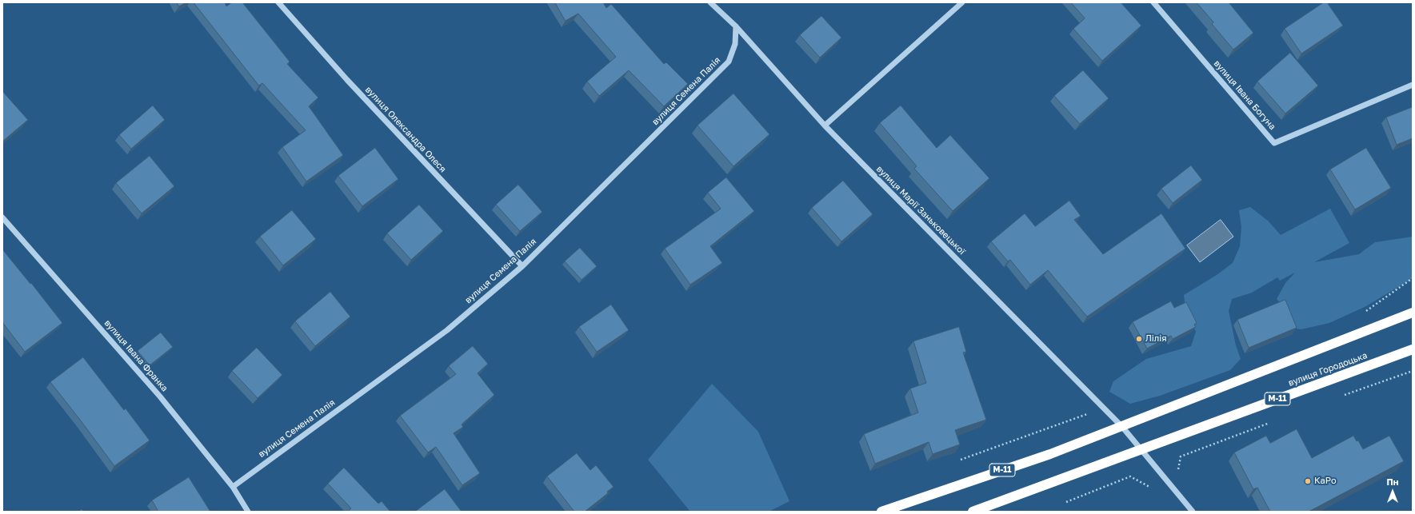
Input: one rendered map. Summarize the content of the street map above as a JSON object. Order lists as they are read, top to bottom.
{
  "streets": {
    "highway": ["вулиця Городоцька", "М-11"],
    "street": [
      "вулиця Семена Палія",
      "вулиця Івана Богуна",
      "вулиця Олександра Олеся",
      "вулиця Марії Заньковецької",
      "вулиця Івана Франка"
    ]
  },
  "crossings": [
    ["вулиця Семена Палія", "вулиця Олександра Олеся"],
    ["вулиця Семена Палія", "вулиця Марії Заньковецької"],
    ["вулиця Семена Палія", "вулиця Івана Франка"],
    ["вулиця Марії Заньковецької", "вулиця Городоцька"],
    ["вулиця Марії Заньковецької", "М-11"],
    ["вулиця Городоцька", "М-11"]
  ],
  "places": ["Лілія", "КаРо"],
  "north": "top"
}
